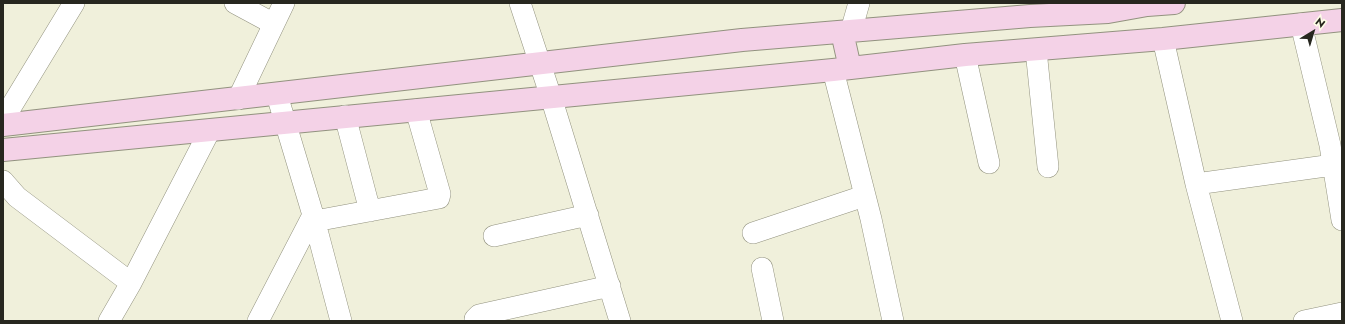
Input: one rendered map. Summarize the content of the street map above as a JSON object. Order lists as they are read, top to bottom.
{
  "north": "top right"
}
